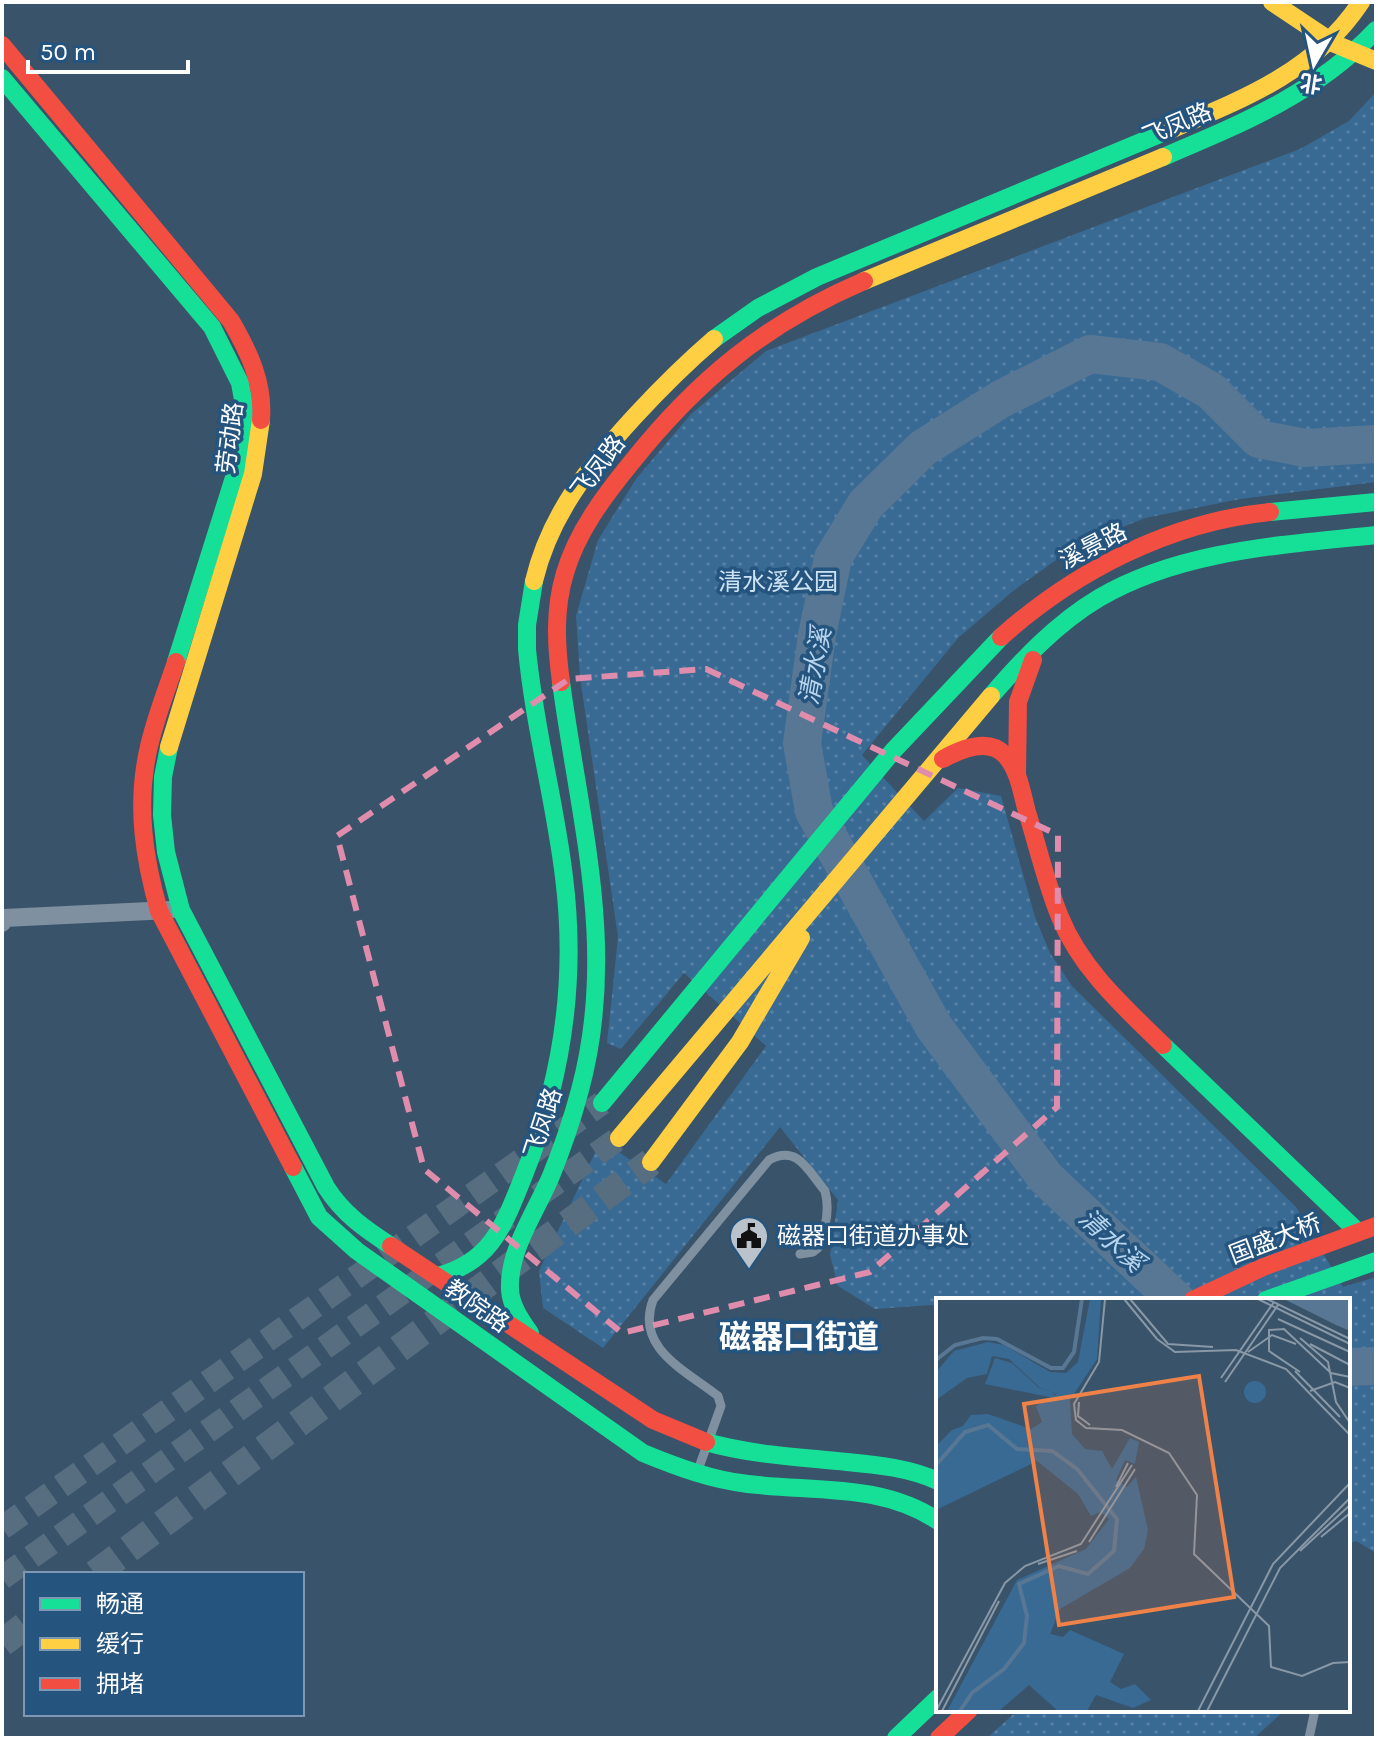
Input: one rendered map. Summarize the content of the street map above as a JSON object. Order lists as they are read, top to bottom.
{
  "streets": {
    "main road": [
      "飞凤路",
      "劳动路",
      "溪景路",
      "国盛大桥",
      "教院路"
    ]
  },
  "crossings": [
    ["飞凤路", "教院路"],
    ["劳动路", "教院路"]
  ],
  "districts": ["磁器口街道"],
  "water": ["清水溪"],
  "parks": ["清水溪公园"],
  "places": {
    "public building": ["磁器口街道办事处"]
  },
  "legend": ["畅通", "缓行", "拥堵"],
  "scale_bar": "50 m",
  "north": "bottom"
}
